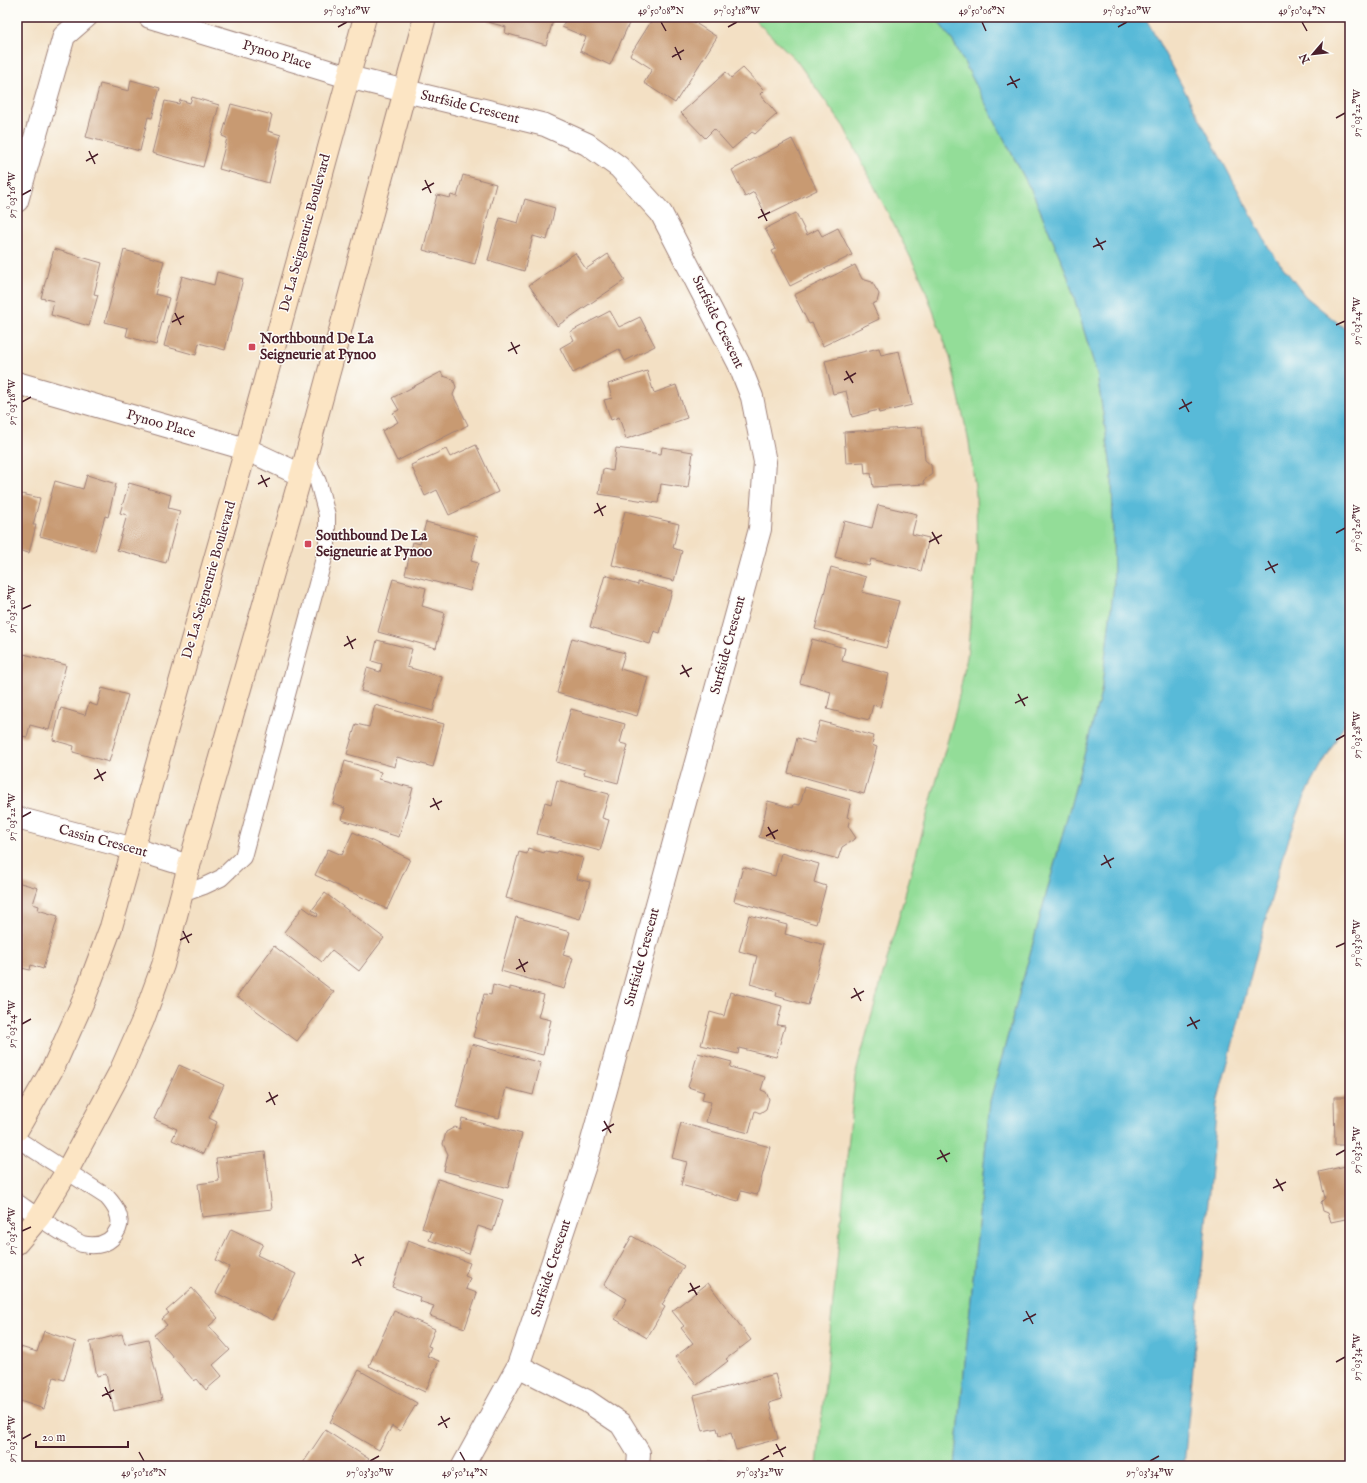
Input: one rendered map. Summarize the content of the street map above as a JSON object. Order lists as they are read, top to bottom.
{
  "streets": {
    "street": [
      "Pynoo Place",
      "Surfside Crescent",
      "De La Seigneurie Boulevard",
      "Cassin Crescent"
    ]
  },
  "crossings": [
    ["Pynoo Place", "Surfside Crescent"],
    ["Pynoo Place", "De La Seigneurie Boulevard"],
    ["De La Seigneurie Boulevard", "Cassin Crescent"]
  ],
  "places": {
    "transit": ["Northbound De La Seigneurie at Pynoo", "Southbound De La Seigneurie at Pynoo"]
  },
  "scale_bar": "20 m",
  "north": "bottom left",
  "coordinates": [
    "97°03'16\"W",
    "49°50'08\"N",
    "97°03'18\"W",
    "49°50'06\"N",
    "97°03'20\"W",
    "49°50'04\"N",
    "97°03'22\"W",
    "97°03'24\"W",
    "97°03'26\"W",
    "97°03'28\"W",
    "97°03'30\"W",
    "97°03'32\"W",
    "97°03'34\"W",
    "49°50'16\"N",
    "49°50'14\"N"
  ]
}
